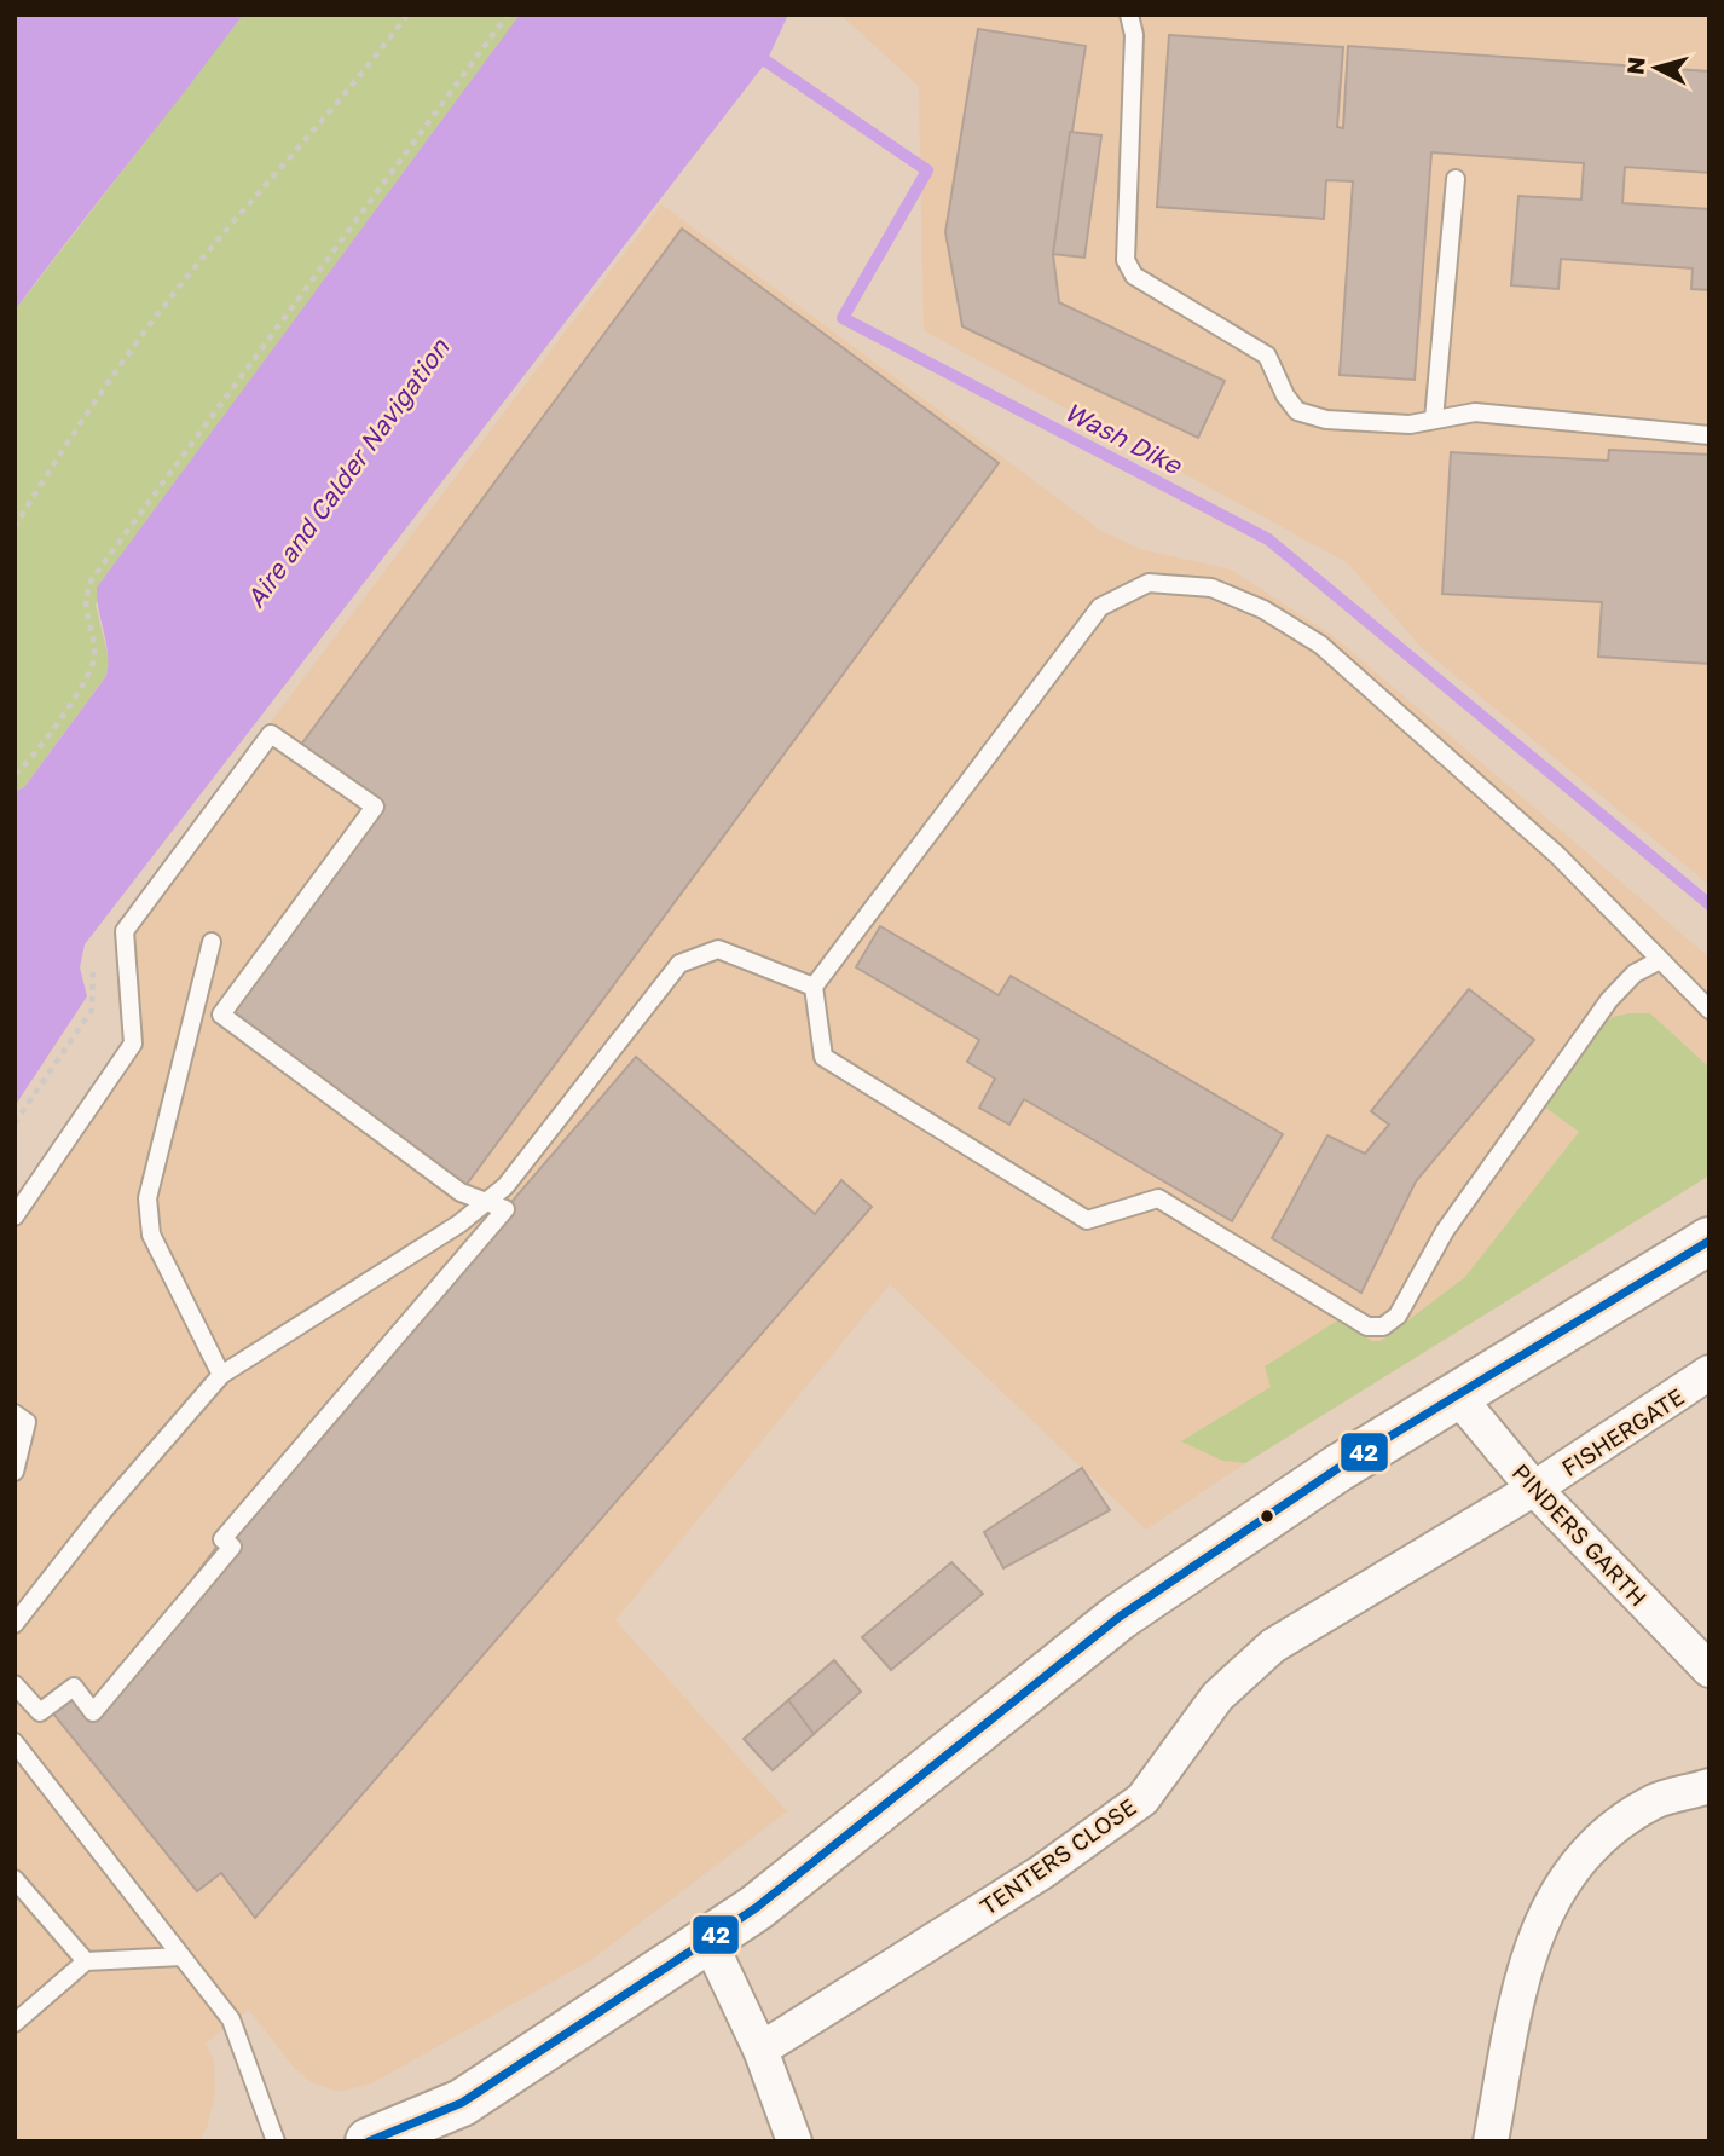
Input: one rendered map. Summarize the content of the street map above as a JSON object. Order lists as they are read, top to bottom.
{
  "streets": {
    "street": ["FISHERGATE", "PINDERS GARTH", "TENTERS CLOSE"]
  },
  "crossings": [
    ["FISHERGATE", "PINDERS GARTH"],
    ["FISHERGATE", "TENTERS CLOSE"],
    ["PINDERS GARTH", "TENTERS CLOSE"]
  ],
  "water": ["Wash Dike", "Aire and Calder Navigation"],
  "lines": ["transit line 42"],
  "north": "left"
}
